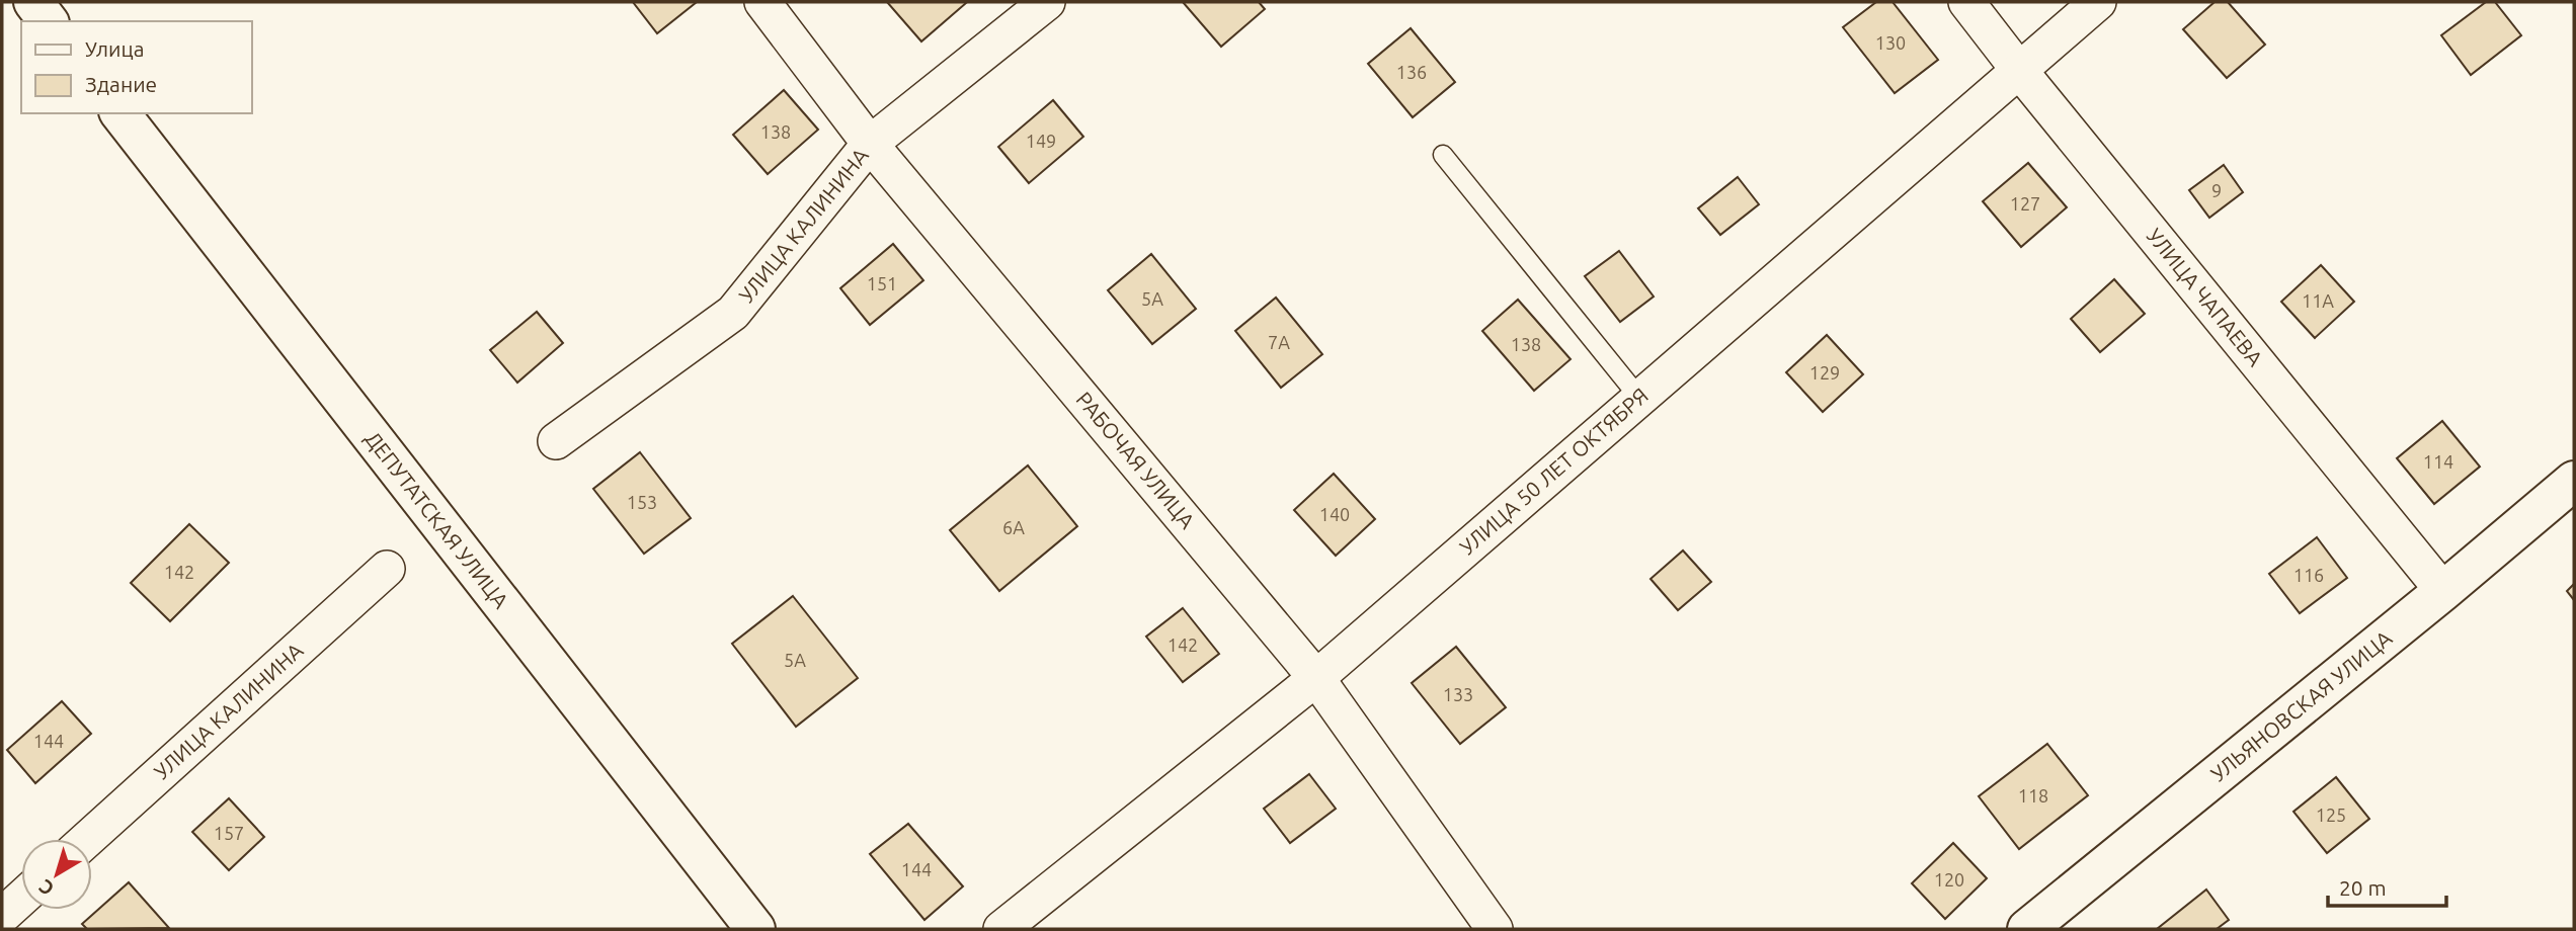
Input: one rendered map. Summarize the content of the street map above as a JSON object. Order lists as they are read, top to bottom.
{
  "streets": {
    "main road": ["ДЕПУТАТСКАЯ УЛИЦА", "УЛЬЯНОВСКАЯ УЛИЦА"],
    "street": [
      "УЛИЦА КАЛИНИНА",
      "УЛИЦА ЧАПАЕВА",
      "РАБОЧАЯ УЛИЦА",
      "УЛИЦА 50 ЛЕТ ОКТЯБРЯ"
    ]
  },
  "crossings": [
    ["УЛИЦА КАЛИНИНА", "РАБОЧАЯ УЛИЦА"],
    ["УЛИЦА ЧАПАЕВА", "УЛИЦА 50 ЛЕТ ОКТЯБРЯ"],
    ["УЛИЦА ЧАПАЕВА", "УЛЬЯНОВСКАЯ УЛИЦА"],
    ["РАБОЧАЯ УЛИЦА", "УЛИЦА 50 ЛЕТ ОКТЯБРЯ"]
  ],
  "house_numbers": [
    "130",
    "136",
    "138",
    "149",
    "9",
    "127",
    "151",
    "5А",
    "11А",
    "7А",
    "138",
    "129",
    "114",
    "153",
    "140",
    "6А",
    "142",
    "116",
    "142",
    "5А",
    "133",
    "144",
    "118",
    "125",
    "157",
    "144",
    "120"
  ],
  "legend": ["Улица", "Здание"],
  "scale_bar": "20 m",
  "north": "bottom left"
}
